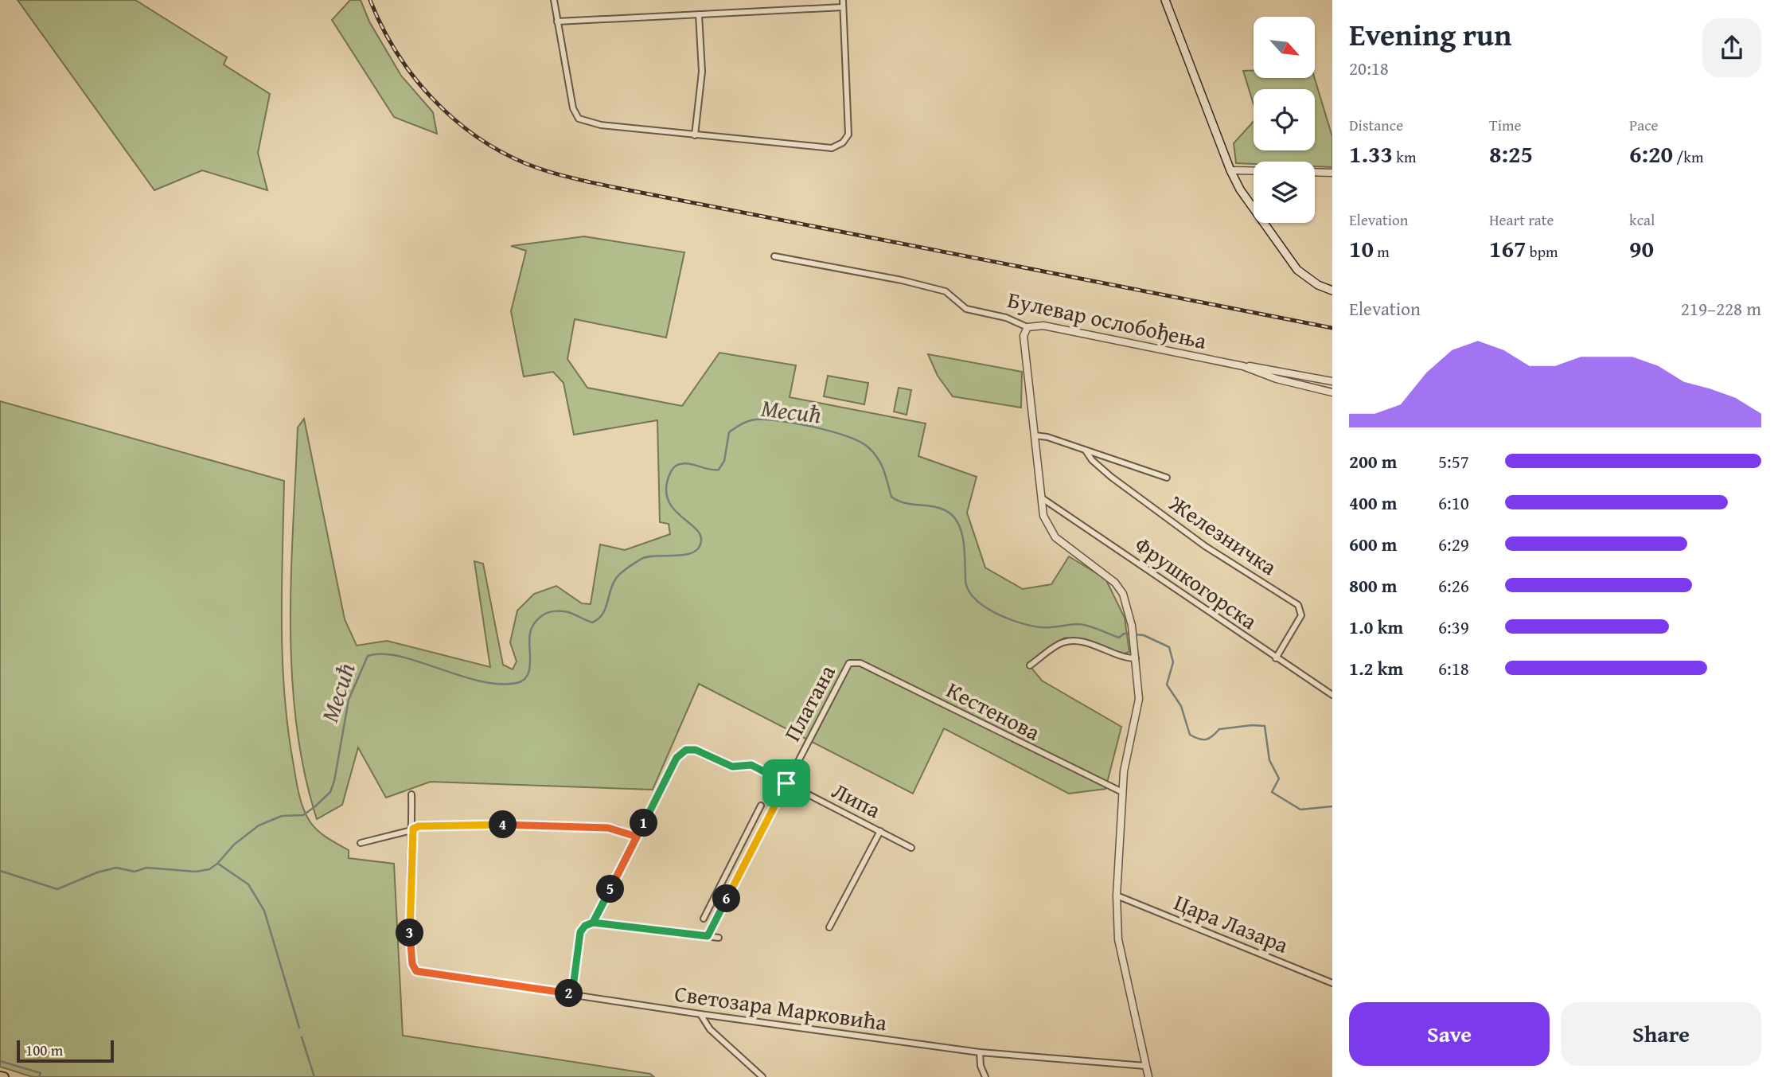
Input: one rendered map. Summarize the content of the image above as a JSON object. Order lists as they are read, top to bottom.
{
  "streets": {
    "street": [
      "Булевар ослобођења",
      "Железничка",
      "Фрушкогорска",
      "Платана",
      "Кестенова",
      "Липа",
      "Цара Лазара",
      "Светозара Марковића"
    ]
  },
  "crossings": [
    ["Железничка", "Фрушкогорска"],
    ["Платана", "Кестенова"],
    ["Платана", "Липа"]
  ],
  "water": ["Месић"],
  "scale_bar": "100 m",
  "north": "bottom right",
  "page": {
    "heading": ["Evening run", "20:18"],
    "stats": [
      ["Distance", "1.33 km"],
      ["Time", "8:25"],
      ["Pace", "6:20 /km"],
      ["Elevation", "10 m"],
      ["Heart rate", "167 bpm"],
      ["kcal", "90"]
    ],
    "chart": ["Elevation", "219–228 m"],
    "list": [
      {
        "name": "200 m",
        "note": "5:57"
      },
      {
        "name": "400 m",
        "note": "6:10"
      },
      {
        "name": "600 m",
        "note": "6:29"
      },
      {
        "name": "800 m",
        "note": "6:26"
      },
      {
        "name": "1.0 km",
        "note": "6:39"
      },
      {
        "name": "1.2 km",
        "note": "6:18"
      }
    ],
    "pins": [
      "1",
      "4",
      "5",
      "6",
      "3",
      "2"
    ],
    "buttons": ["Save", "Share"],
    "scale": "100 m"
  }
}
